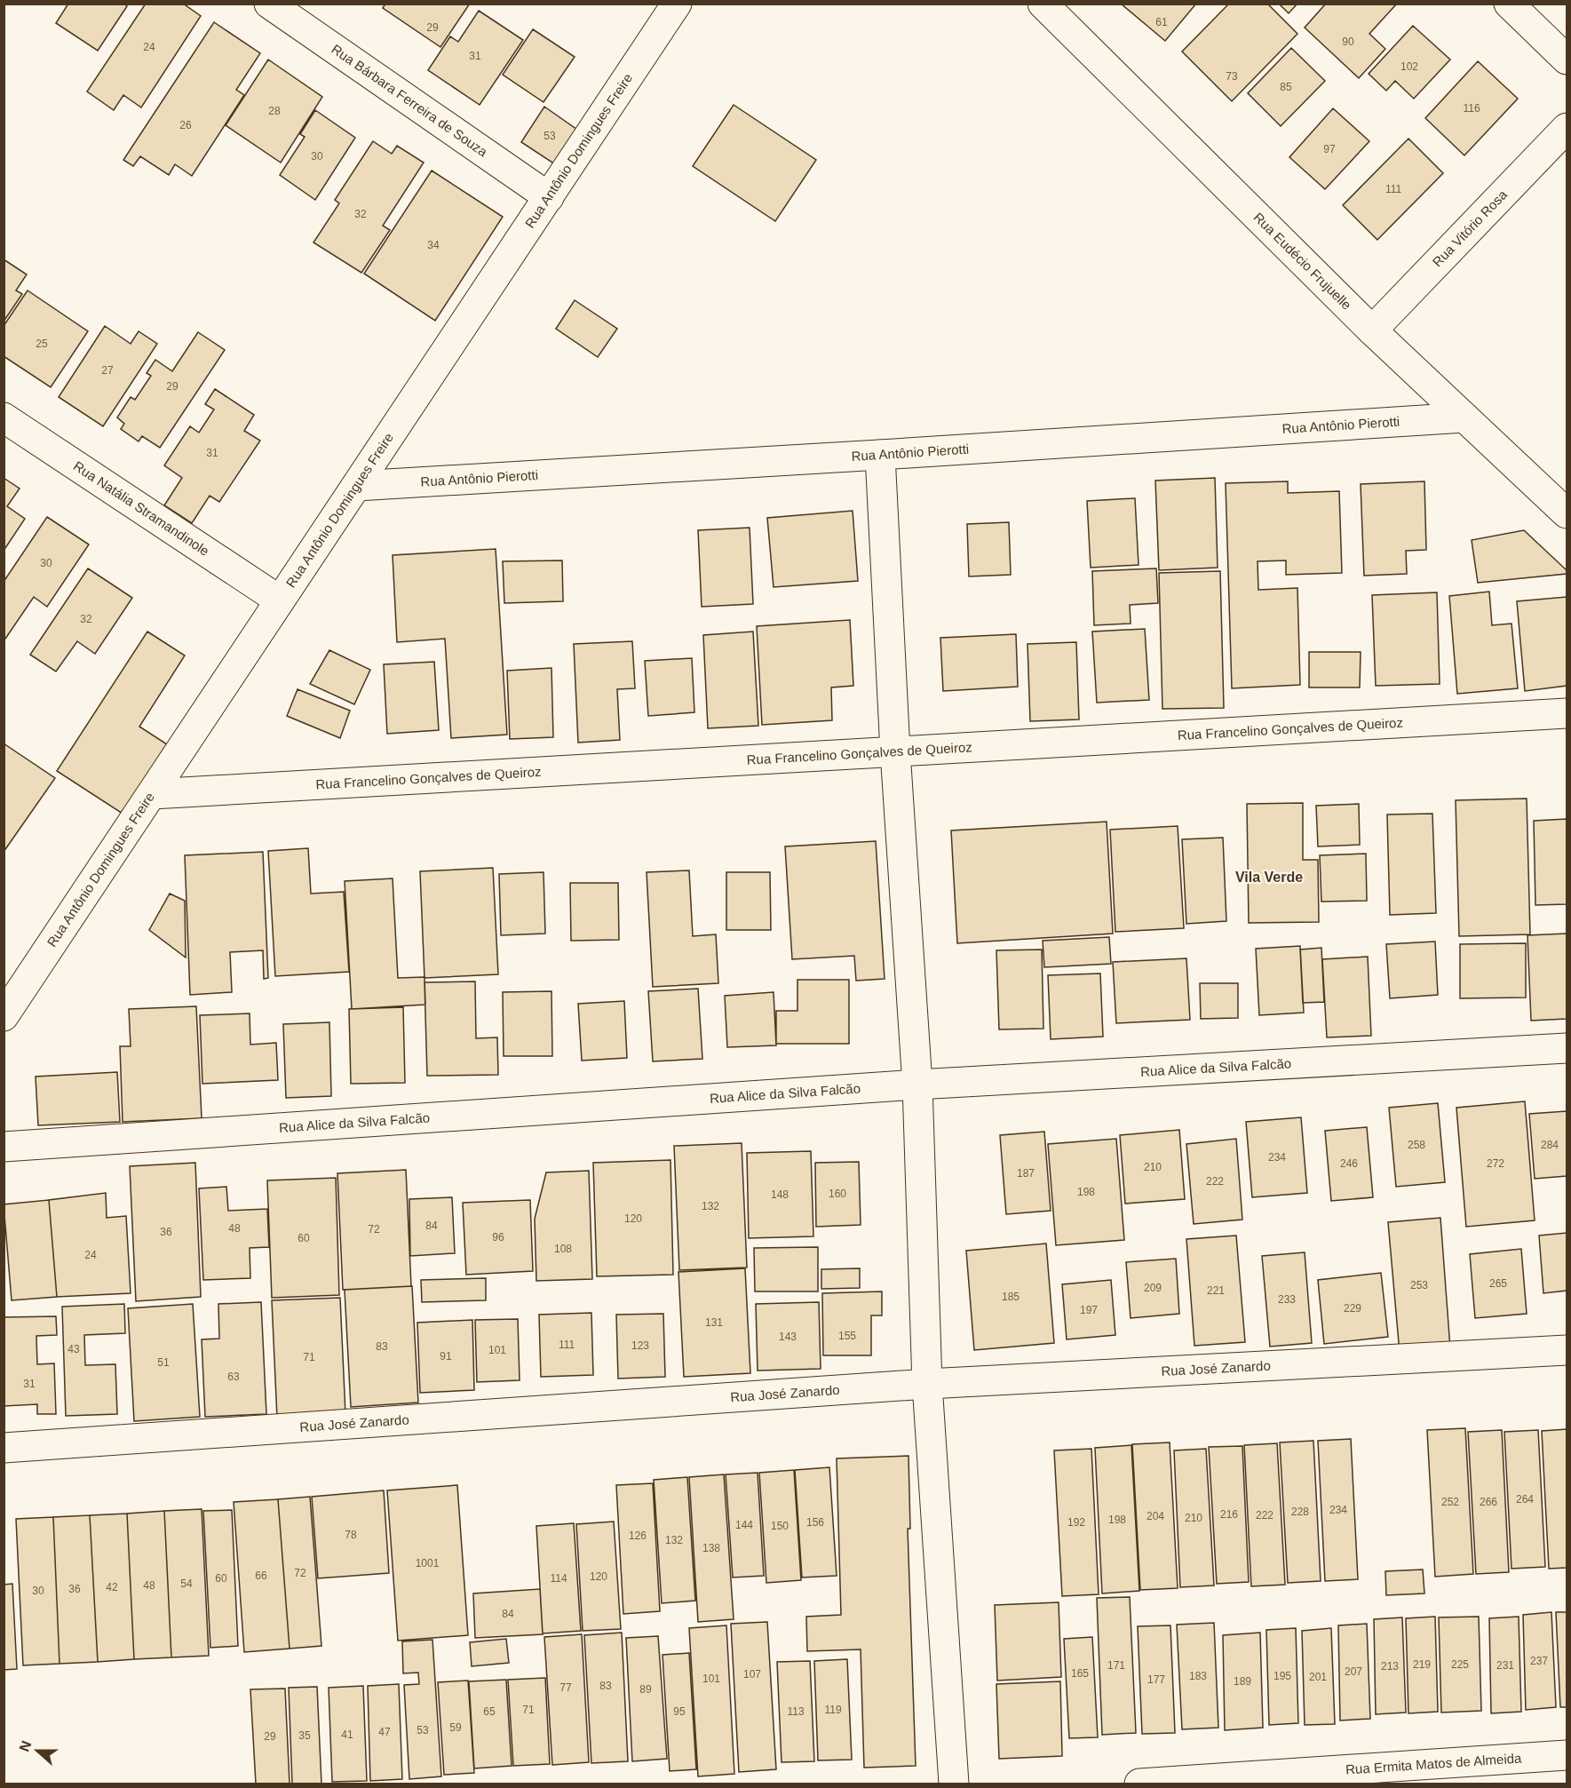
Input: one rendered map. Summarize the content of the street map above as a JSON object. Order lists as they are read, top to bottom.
{
  "streets": {
    "street": [
      "Rua Bárbara Ferreira de Souza",
      "Rua Antônio Domingues Freire",
      "Rua Vitório Rosa",
      "Rua Eudécio Frujuelle",
      "Rua Antônio Pierotti",
      "Rua Natália Stramandinole",
      "Rua Francelino Gonçalves de Queiroz",
      "Rua Alice da Silva Falcão",
      "Rua José Zanardo",
      "Rua Ermita Matos de Almeida"
    ]
  },
  "crossings": [
    ["Rua Bárbara Ferreira de Souza", "Rua Antônio Domingues Freire"],
    ["Rua Antônio Domingues Freire", "Rua Antônio Pierotti"],
    ["Rua Antônio Domingues Freire", "Rua Natália Stramandinole"],
    ["Rua Antônio Domingues Freire", "Rua Francelino Gonçalves de Queiroz"],
    ["Rua Vitório Rosa", "Rua Eudécio Frujuelle"],
    ["Rua Eudécio Frujuelle", "Rua Antônio Pierotti"]
  ],
  "districts": ["Vila Verde"],
  "house_numbers": [
    "61",
    "29",
    "90",
    "24",
    "31",
    "102",
    "73",
    "85",
    "116",
    "28",
    "26",
    "53",
    "97",
    "30",
    "111",
    "32",
    "34",
    "25",
    "27",
    "29",
    "31",
    "30",
    "32",
    "258",
    "284",
    "234",
    "246",
    "272",
    "210",
    "187",
    "222",
    "198",
    "160",
    "148",
    "132",
    "120",
    "84",
    "48",
    "72",
    "36",
    "96",
    "60",
    "108",
    "24",
    "265",
    "253",
    "209",
    "221",
    "185",
    "233",
    "229",
    "197",
    "131",
    "155",
    "143",
    "111",
    "123",
    "83",
    "43",
    "101",
    "91",
    "71",
    "51",
    "63",
    "31",
    "264",
    "252",
    "266",
    "234",
    "228",
    "216",
    "222",
    "204",
    "210",
    "198",
    "156",
    "192",
    "144",
    "150",
    "78",
    "126",
    "132",
    "138",
    "1001",
    "72",
    "66",
    "120",
    "60",
    "114",
    "54",
    "48",
    "42",
    "36",
    "30",
    "84",
    "237",
    "219",
    "225",
    "171",
    "231",
    "213",
    "207",
    "165",
    "107",
    "183",
    "195",
    "201",
    "101",
    "177",
    "189",
    "83",
    "77",
    "89",
    "71",
    "119",
    "65",
    "95",
    "113",
    "59",
    "53",
    "47",
    "41",
    "35",
    "29"
  ],
  "north": "left"
}
